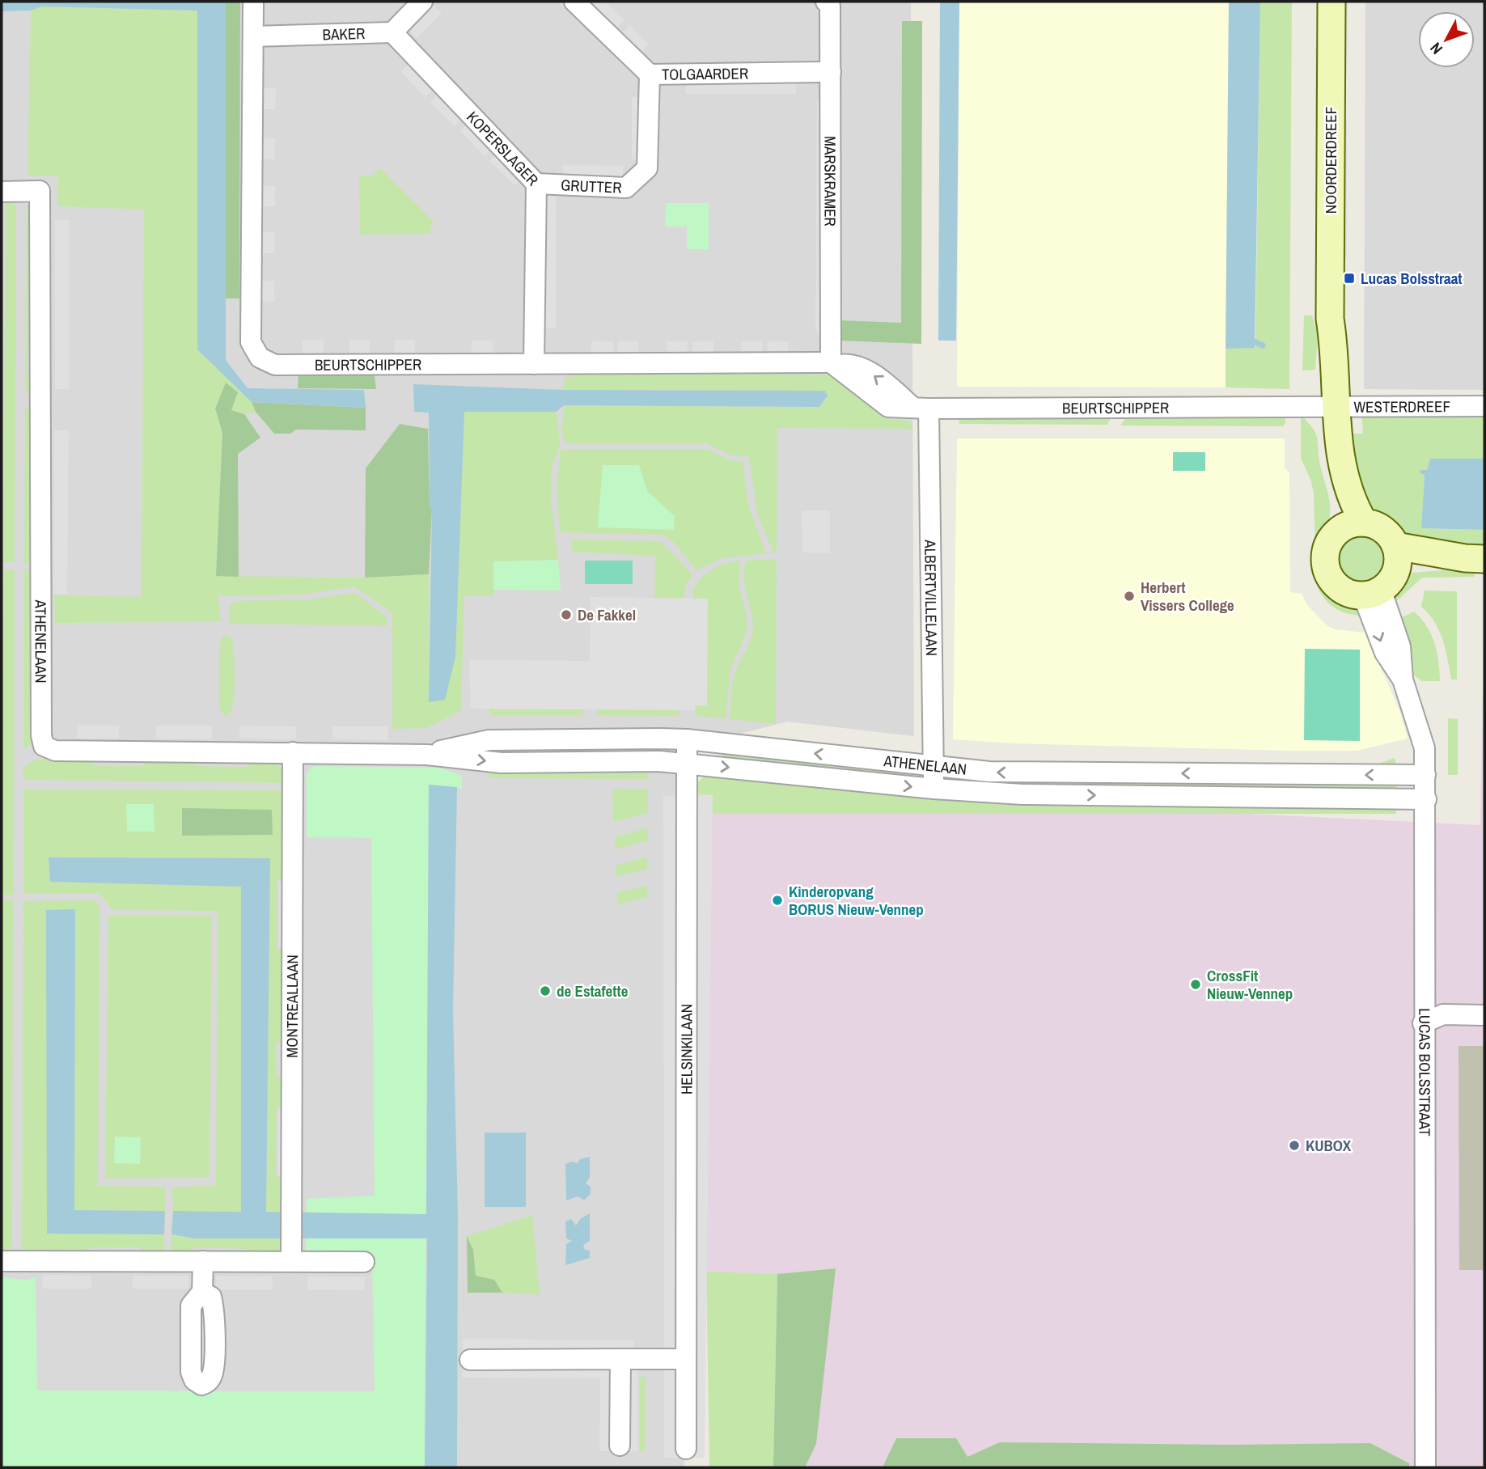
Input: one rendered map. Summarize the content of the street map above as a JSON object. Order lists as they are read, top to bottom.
{
  "streets": {
    "street": [
      "BAKER",
      "TOLGAARDER",
      "KOPERSLAGER",
      "NOORDERDREEF",
      "MARSKRAMER",
      "GRUTTER",
      "BEURTSCHIPPER",
      "WESTERDREEF",
      "ALBERTVILLELAAN",
      "ATHENELAAN",
      "MONTREALLAAN",
      "HELSINKILAAN",
      "LUCAS BOLSSTRAAT"
    ]
  },
  "crossings": [
    ["BAKER", "KOPERSLAGER"],
    ["BAKER", "BEURTSCHIPPER"],
    ["TOLGAARDER", "MARSKRAMER"],
    ["TOLGAARDER", "GRUTTER"],
    ["KOPERSLAGER", "GRUTTER"],
    ["KOPERSLAGER", "BEURTSCHIPPER"],
    ["NOORDERDREEF", "BEURTSCHIPPER"],
    ["NOORDERDREEF", "WESTERDREEF"],
    ["NOORDERDREEF", "LUCAS BOLSSTRAAT"],
    ["MARSKRAMER", "BEURTSCHIPPER"],
    ["BEURTSCHIPPER", "WESTERDREEF"],
    ["BEURTSCHIPPER", "ALBERTVILLELAAN"],
    ["ALBERTVILLELAAN", "ATHENELAAN"],
    ["ATHENELAAN", "MONTREALLAAN"],
    ["ATHENELAAN", "HELSINKILAAN"],
    ["ATHENELAAN", "LUCAS BOLSSTRAAT"]
  ],
  "places": {
    "transit": ["Lucas Bolsstraat"],
    "other": [
      "Herbert Vissers College",
      "De Fakkel",
      "Kinderopvang BORUS Nieuw-Vennep",
      "CrossFit Nieuw-Vennep",
      "de Estafette",
      "KUBOX"
    ]
  },
  "north": "bottom left"
}
